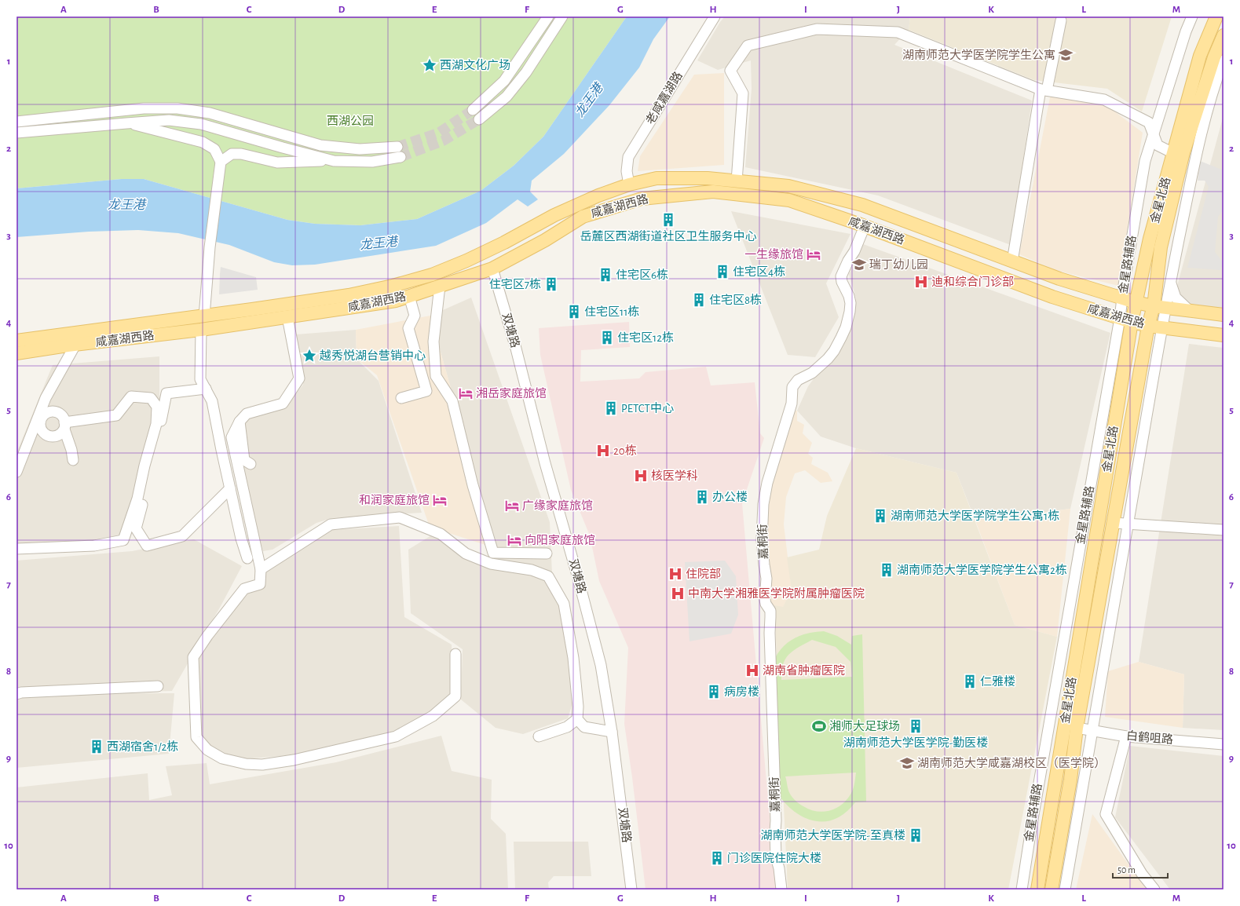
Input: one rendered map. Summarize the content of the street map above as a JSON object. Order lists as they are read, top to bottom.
{
  "streets": {
    "main road": ["金星北路", "咸嘉湖西路"],
    "street": [
      "老咸嘉湖路",
      "金星路辅路",
      "双塘路",
      "嘉桐街",
      "白鹤咀路"
    ]
  },
  "crossings": [
    ["老咸嘉湖路", "咸嘉湖西路"],
    ["金星北路", "咸嘉湖西路"],
    ["金星北路", "金星路辅路"],
    ["金星北路", "白鹤咀路"],
    ["咸嘉湖西路", "金星路辅路"],
    ["咸嘉湖西路", "双塘路"],
    ["咸嘉湖西路", "嘉桐街"]
  ],
  "water": ["龙王港"],
  "parks": ["西湖公园"],
  "places": {
    "school or university": ["湖南师范大学医学院学生公寓", "瑞丁幼儿园", "湖南师范大学咸嘉湖校区（医学院）"],
    "place": ["西湖文化广场", "越秀悦湖台营销中心"],
    "building": [
      "岳麓区西湖街道社区卫生服务中心",
      "住宅区4栋",
      "住宅区6栋",
      "住宅区7栋",
      "住宅区8栋",
      "住宅区11栋",
      "住宅区12栋",
      "PETCT中心",
      "办公楼",
      "湖南师范大学医学院学生公寓1栋",
      "湖南师范大学医学院学生公寓2栋",
      "仁雅楼",
      "病房楼",
      "湖南师范大学医学院-勤医楼",
      "西湖宿舍1/2栋",
      "湖南师范大学医学院-至真楼",
      "门诊医院住院大楼"
    ],
    "hotel": [
      "一生缘旅馆",
      "湘岳家庭旅馆",
      "和润家庭旅馆",
      "广缘家庭旅馆",
      "向阳家庭旅馆"
    ],
    "hospital": [
      "迪和综合门诊部",
      "20栋",
      "核医学科",
      "住院部",
      "中南大学湘雅医学院附属肿瘤医院",
      "湖南省肿瘤医院"
    ],
    "sports": ["湘师大足球场"]
  },
  "scale_bar": "50 m",
  "grid": {
    "columns": [
      "A",
      "B",
      "C",
      "D",
      "E",
      "F",
      "G",
      "H",
      "I",
      "J",
      "K",
      "L",
      "M"
    ],
    "rows": [
      "1",
      "2",
      "3",
      "4",
      "5",
      "6",
      "7",
      "8",
      "9",
      "10"
    ]
  }
}
